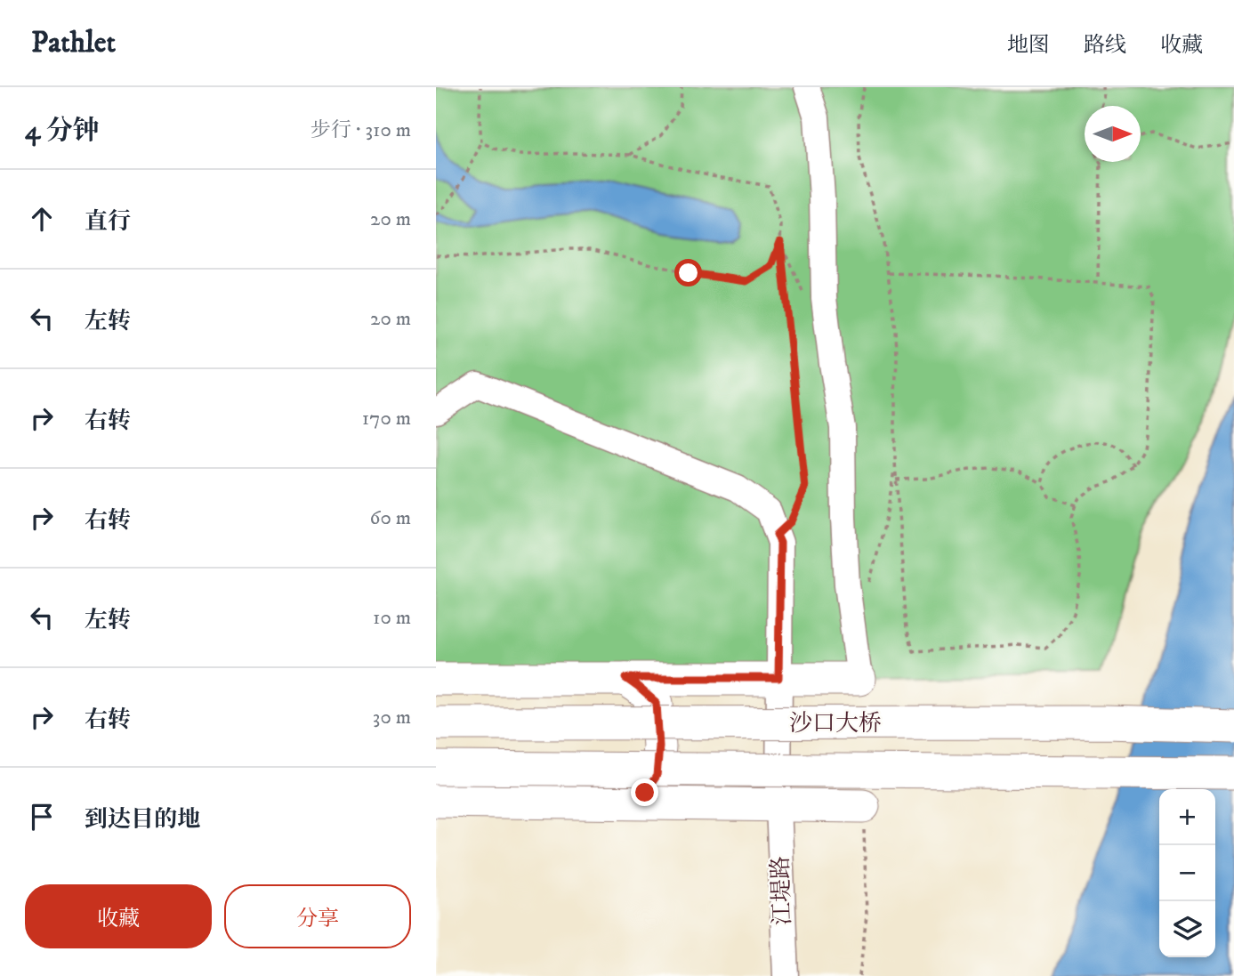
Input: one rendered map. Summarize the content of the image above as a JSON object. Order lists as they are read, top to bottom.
{
  "streets": {
    "main road": ["沙口大桥"],
    "street": ["江堤路"]
  },
  "north": "right",
  "page": {
    "header": "Pathlet",
    "nav": ["地图", "路线", "收藏"],
    "heading": ["4 分钟", "步行 · 310 m"],
    "list": [
      ["直行", "20 m"],
      ["左转", "20 m"],
      ["右转", "170 m"],
      ["右转", "60 m"],
      ["左转", "10 m"],
      ["右转", "30 m"],
      "到达目的地"
    ],
    "map_buttons": ["+", "−"],
    "buttons": ["收藏", "分享"]
  }
}
